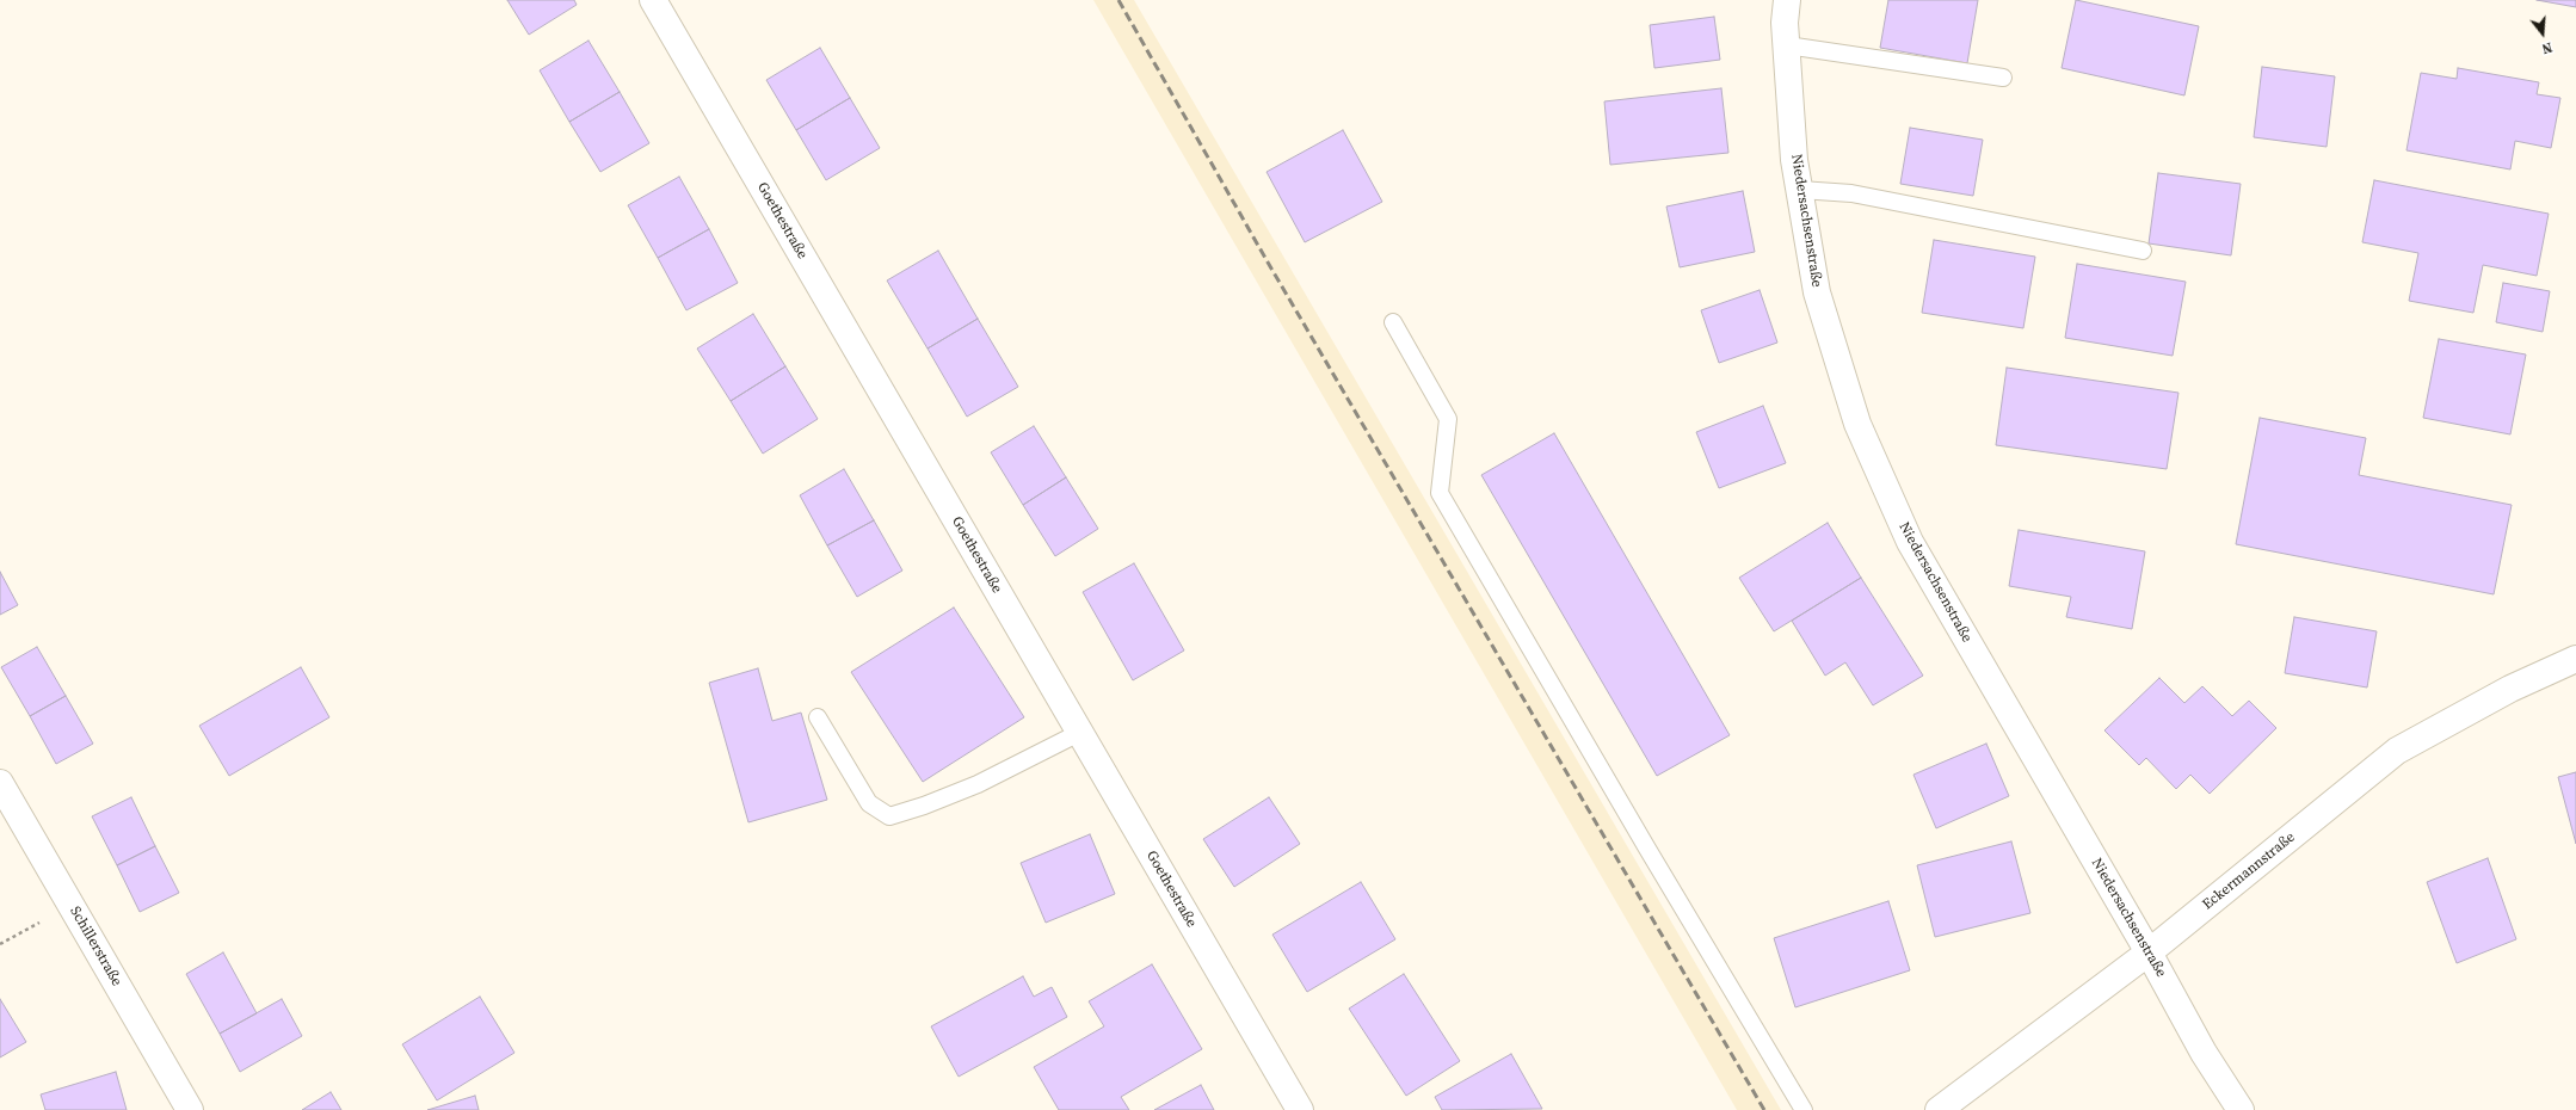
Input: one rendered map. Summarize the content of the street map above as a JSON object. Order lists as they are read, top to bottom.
{
  "streets": {
    "street": [
      "Goethestraße",
      "Niedersachsenstraße",
      "Eckermannstraße",
      "Schillerstraße"
    ]
  },
  "crossings": [
    ["Niedersachsenstraße", "Eckermannstraße"]
  ],
  "north": "bottom"
}
